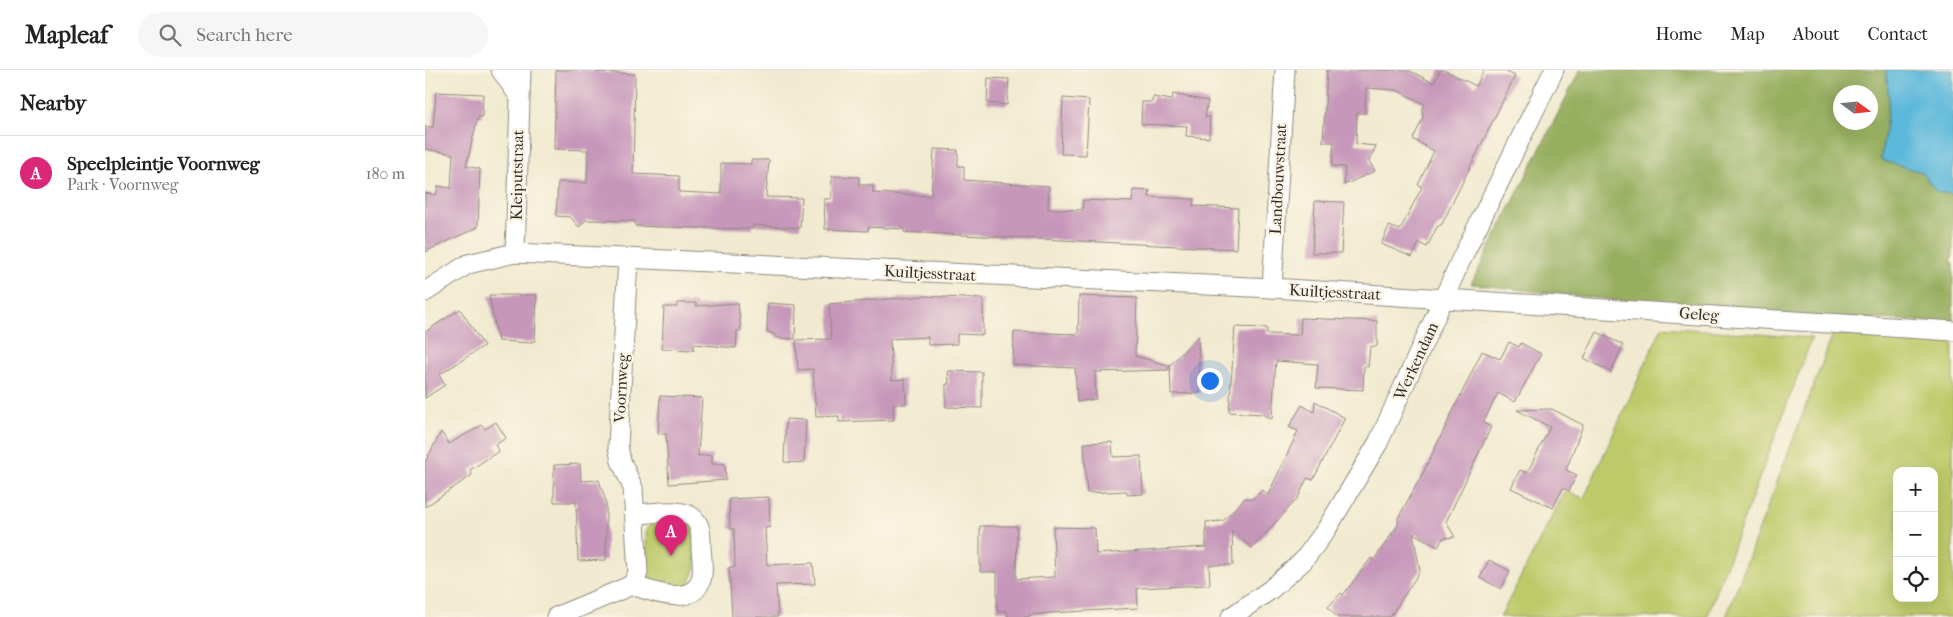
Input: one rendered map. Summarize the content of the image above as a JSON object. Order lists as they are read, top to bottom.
{
  "streets": {
    "street": [
      "Kleiputstraat",
      "Landbouwstraat",
      "Kuiltjesstraat",
      "Geleg",
      "Werkendam",
      "Voornweg"
    ]
  },
  "crossings": [
    ["Kleiputstraat", "Kuiltjesstraat"],
    ["Landbouwstraat", "Kuiltjesstraat"],
    ["Kuiltjesstraat", "Geleg"],
    ["Kuiltjesstraat", "Werkendam"],
    ["Kuiltjesstraat", "Voornweg"],
    ["Geleg", "Werkendam"]
  ],
  "north": "right",
  "page": {
    "header": "Mapleaf",
    "search": "Search here",
    "nav": [
      "Home",
      "Map",
      "About",
      "Contact"
    ],
    "heading": "Nearby",
    "list": [
      {
        "mark": "A",
        "name": "Speelpleintje Voornweg",
        "note": "Park · Voornweg",
        "value": "180 m"
      }
    ],
    "map_buttons": ["+", "−"],
    "pins": "A"
  }
}
